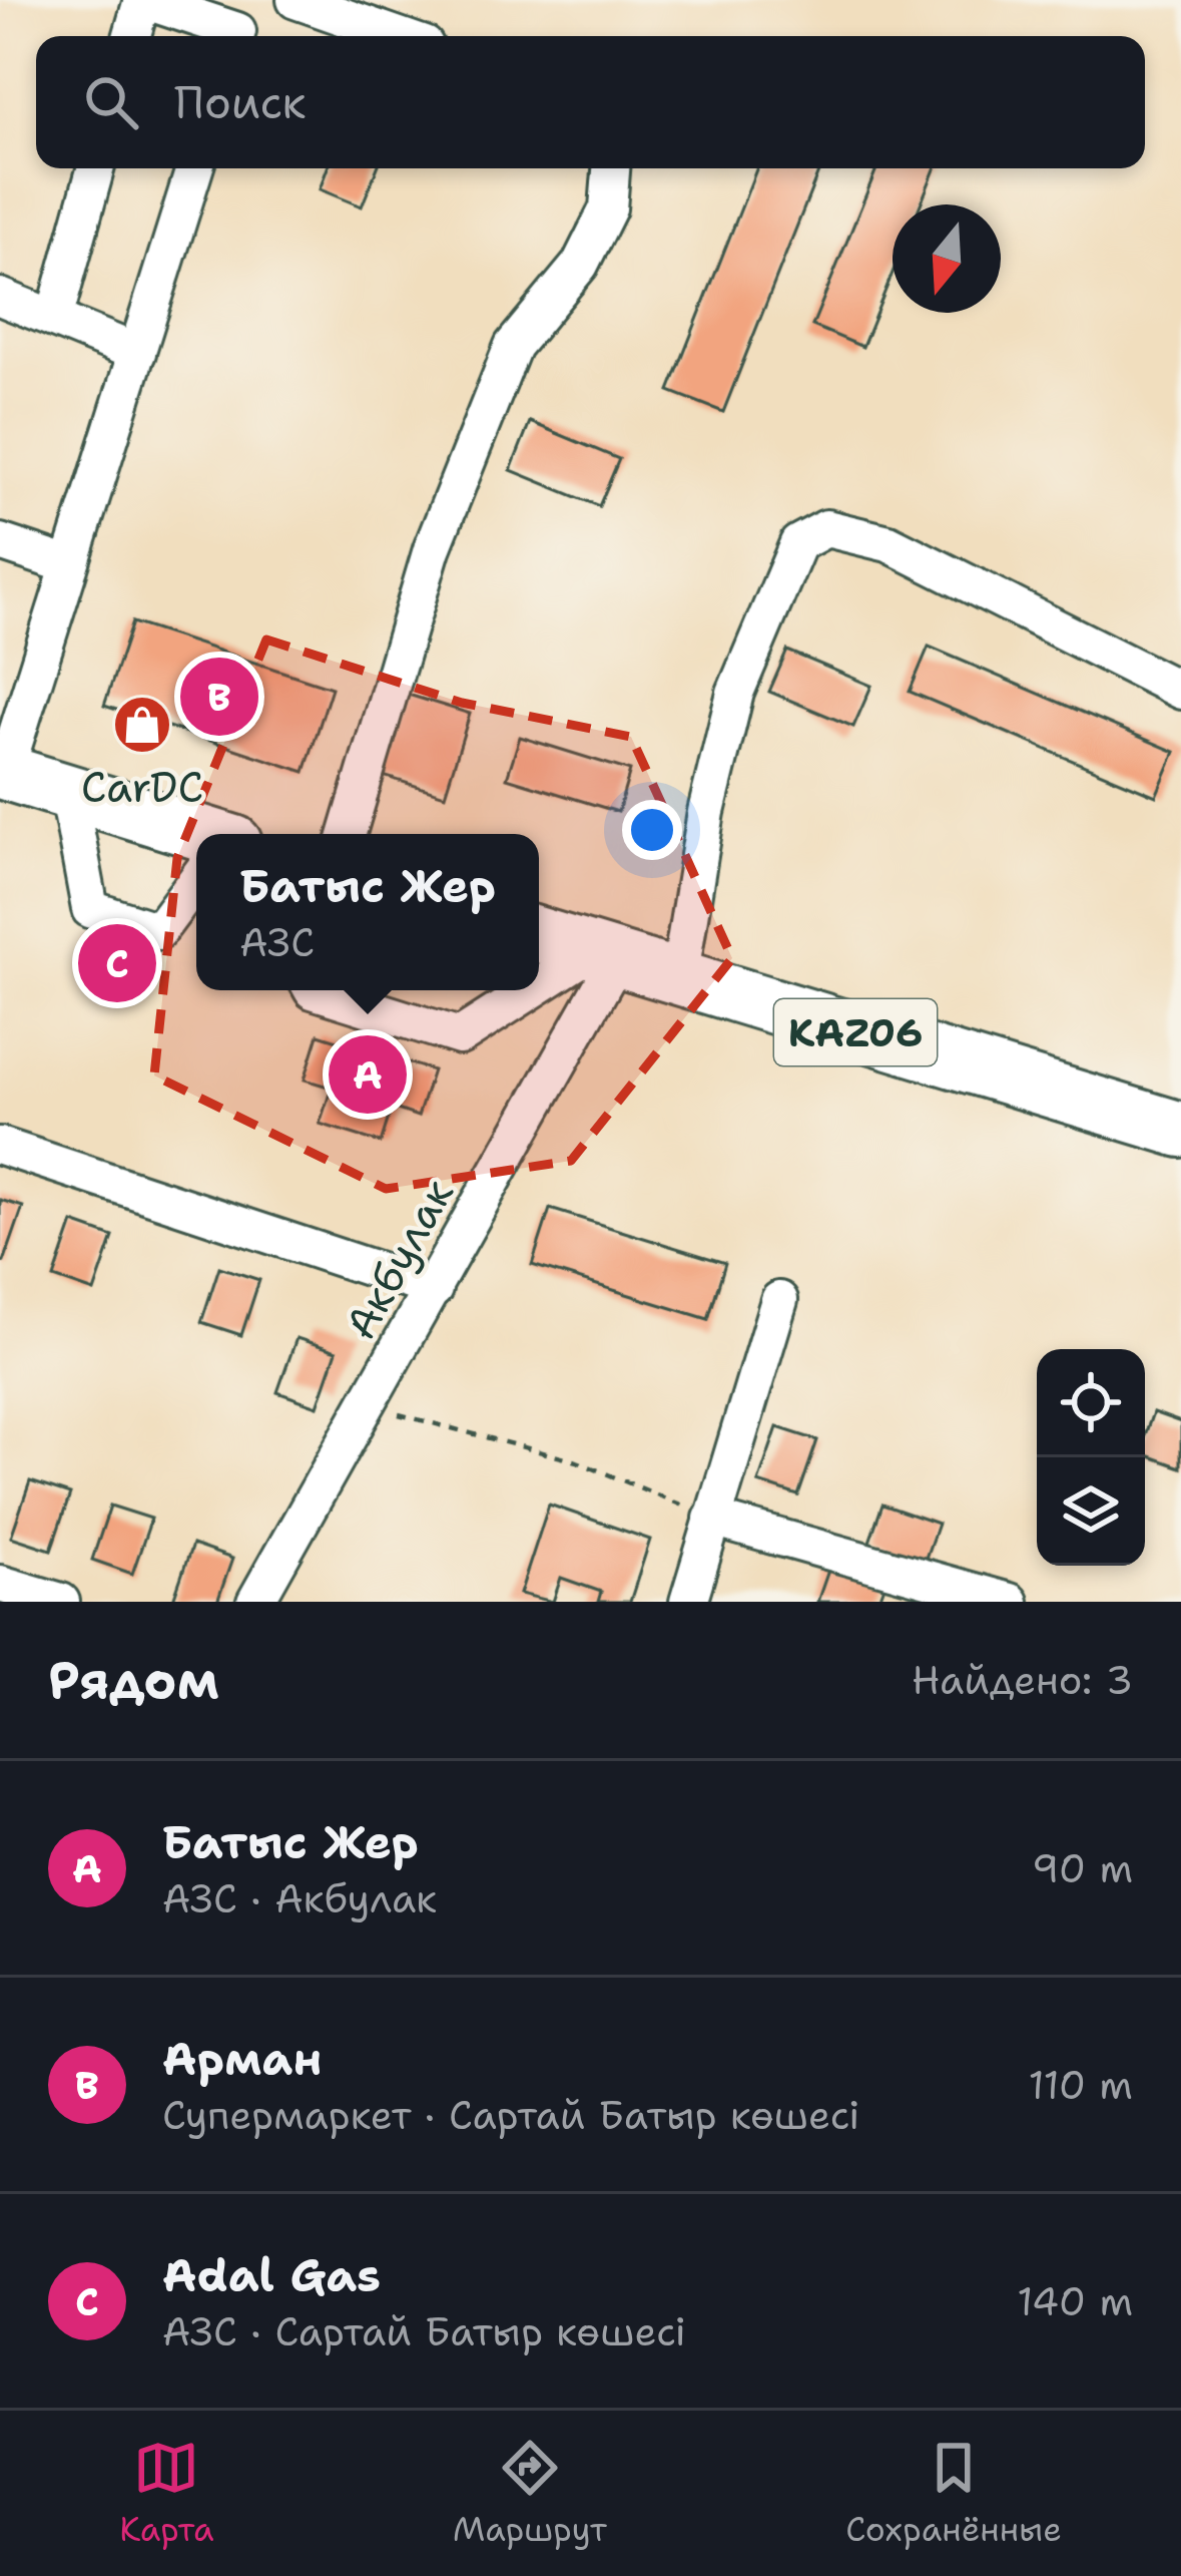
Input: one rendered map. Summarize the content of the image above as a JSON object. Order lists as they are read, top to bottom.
{
  "streets": {
    "highway": ["KАZ06"],
    "street": ["Акбулак"]
  },
  "crossings": [
    ["KАZ06", "Акбулак"]
  ],
  "places": {
    "shop": ["CarDC"]
  },
  "north": "bottom",
  "page": {
    "search": "Поиск",
    "pins": ["B", "C", "A"],
    "popup": ["Батыс Жер", "АЗС"],
    "heading": ["Рядом", "Найдено: 3"],
    "list": [
      {
        "mark": "A",
        "name": "Батыс Жер",
        "note": "АЗС · Акбулак",
        "value": "90 m"
      },
      {
        "mark": "B",
        "name": "Арман",
        "note": "Супермаркет · Сартай Батыр көшесі",
        "value": "110 m"
      },
      {
        "mark": "C",
        "name": "Adal Gas",
        "note": "АЗС · Сартай Батыр көшесі",
        "value": "140 m"
      }
    ],
    "nav": ["Карта", "Маршрут", "Сохранённые"]
  }
}
